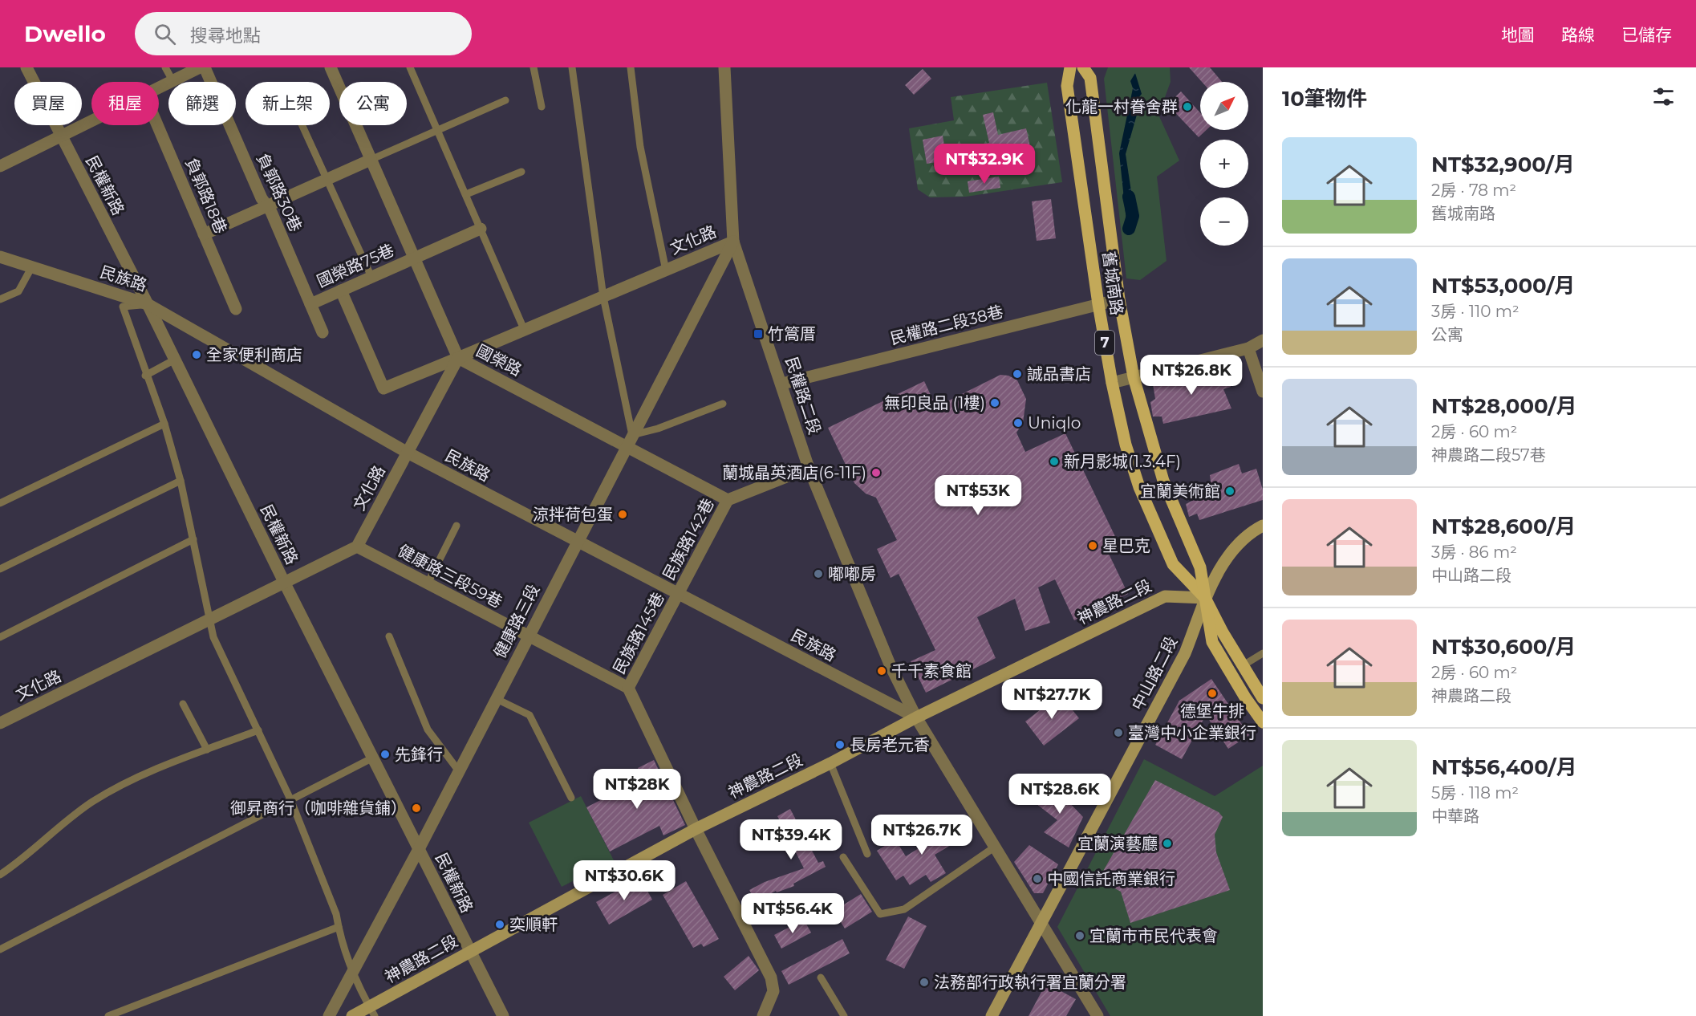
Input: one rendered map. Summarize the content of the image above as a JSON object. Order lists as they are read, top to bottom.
{
  "streets": {
    "main road": ["舊城南路", "7"],
    "street": [
      "民權新路",
      "負郭路30巷",
      "負郭路18巷",
      "文化路",
      "國榮路75巷",
      "民族路",
      "民權路二段38巷",
      "國榮路",
      "民權路二段",
      "民族路142巷",
      "健康路三段59巷",
      "神農路二段",
      "健康路三段",
      "民族路145巷",
      "中山路二段"
    ]
  },
  "crossings": [
    ["民權新路", "文化路"],
    ["民權新路", "民族路"],
    ["民權新路", "神農路二段"],
    ["民權新路", "健康路三段"],
    ["負郭路30巷", "國榮路75巷"],
    ["文化路", "民族路"],
    ["文化路", "國榮路"],
    ["文化路", "民權路二段"],
    ["文化路", "健康路三段59巷"],
    ["文化路", "健康路三段"],
    ["國榮路75巷", "國榮路"],
    ["民族路", "民權路二段"],
    ["民族路", "民族路142巷"],
    ["民族路", "神農路二段"],
    ["民族路", "健康路三段"],
    ["民族路", "民族路145巷"],
    ["舊城南路", "民權路二段38巷"],
    ["舊城南路", "神農路二段"],
    ["舊城南路", "中山路二段"],
    ["民權路二段38巷", "民權路二段"],
    ["國榮路", "民族路142巷"],
    ["國榮路", "健康路三段"],
    ["民權路二段", "神農路二段"],
    ["民權路二段", "健康路三段"],
    ["民權路二段", "中山路二段"],
    ["民族路142巷", "民族路145巷"],
    ["健康路三段59巷", "健康路三段"],
    ["健康路三段59巷", "民族路145巷"],
    ["神農路二段", "中山路二段"]
  ],
  "places": {
    "other": [
      "化龍一村眷舍群",
      "全家便利商店",
      "誠品書店",
      "無印良品 (1樓)",
      "Uniqlo",
      "新月影城(1.3.4F)",
      "蘭城晶英酒店(6-11F)",
      "宜蘭美術館",
      "涼拌荷包蛋",
      "星巴克",
      "嘟嘟房",
      "千千素食館",
      "德堡牛排",
      "臺灣中小企業銀行",
      "長房老元香",
      "先鋒行",
      "御昇商行（咖啡雜貨鋪）",
      "宜蘭演藝廳",
      "中國信託商業銀行",
      "奕順軒",
      "宜蘭市市民代表會",
      "法務部行政執行署宜蘭分署"
    ],
    "transit": ["竹篙厝"]
  },
  "north": "top right",
  "page": {
    "header": "Dwello",
    "search": "搜尋地點",
    "nav": ["地圖", "路線", "已儲存"],
    "heading": "10筆物件",
    "map_buttons": ["+", "−"],
    "chip": [
      "買屋",
      "租屋",
      "篩選",
      "新上架",
      "公寓"
    ],
    "list": [
      {
        "name": "NT$32,900/月",
        "note": "2房 · 78 m² · 舊城南路"
      },
      {
        "name": "NT$53,000/月",
        "note": "3房 · 110 m² · 公寓"
      },
      {
        "name": "NT$28,000/月",
        "note": "2房 · 60 m² · 神農路二段57巷"
      },
      {
        "name": "NT$28,600/月",
        "note": "3房 · 86 m² · 中山路二段"
      },
      {
        "name": "NT$30,600/月",
        "note": "2房 · 60 m² · 神農路二段"
      },
      {
        "name": "NT$56,400/月",
        "note": "5房 · 118 m² · 中華路"
      }
    ],
    "price": [
      "NT$32.9K",
      "NT$26.8K",
      "NT$53K",
      "NT$27.7K",
      "NT$28K",
      "NT$28.6K",
      "NT$26.7K",
      "NT$39.4K",
      "NT$30.6K",
      "NT$56.4K"
    ]
  }
}
